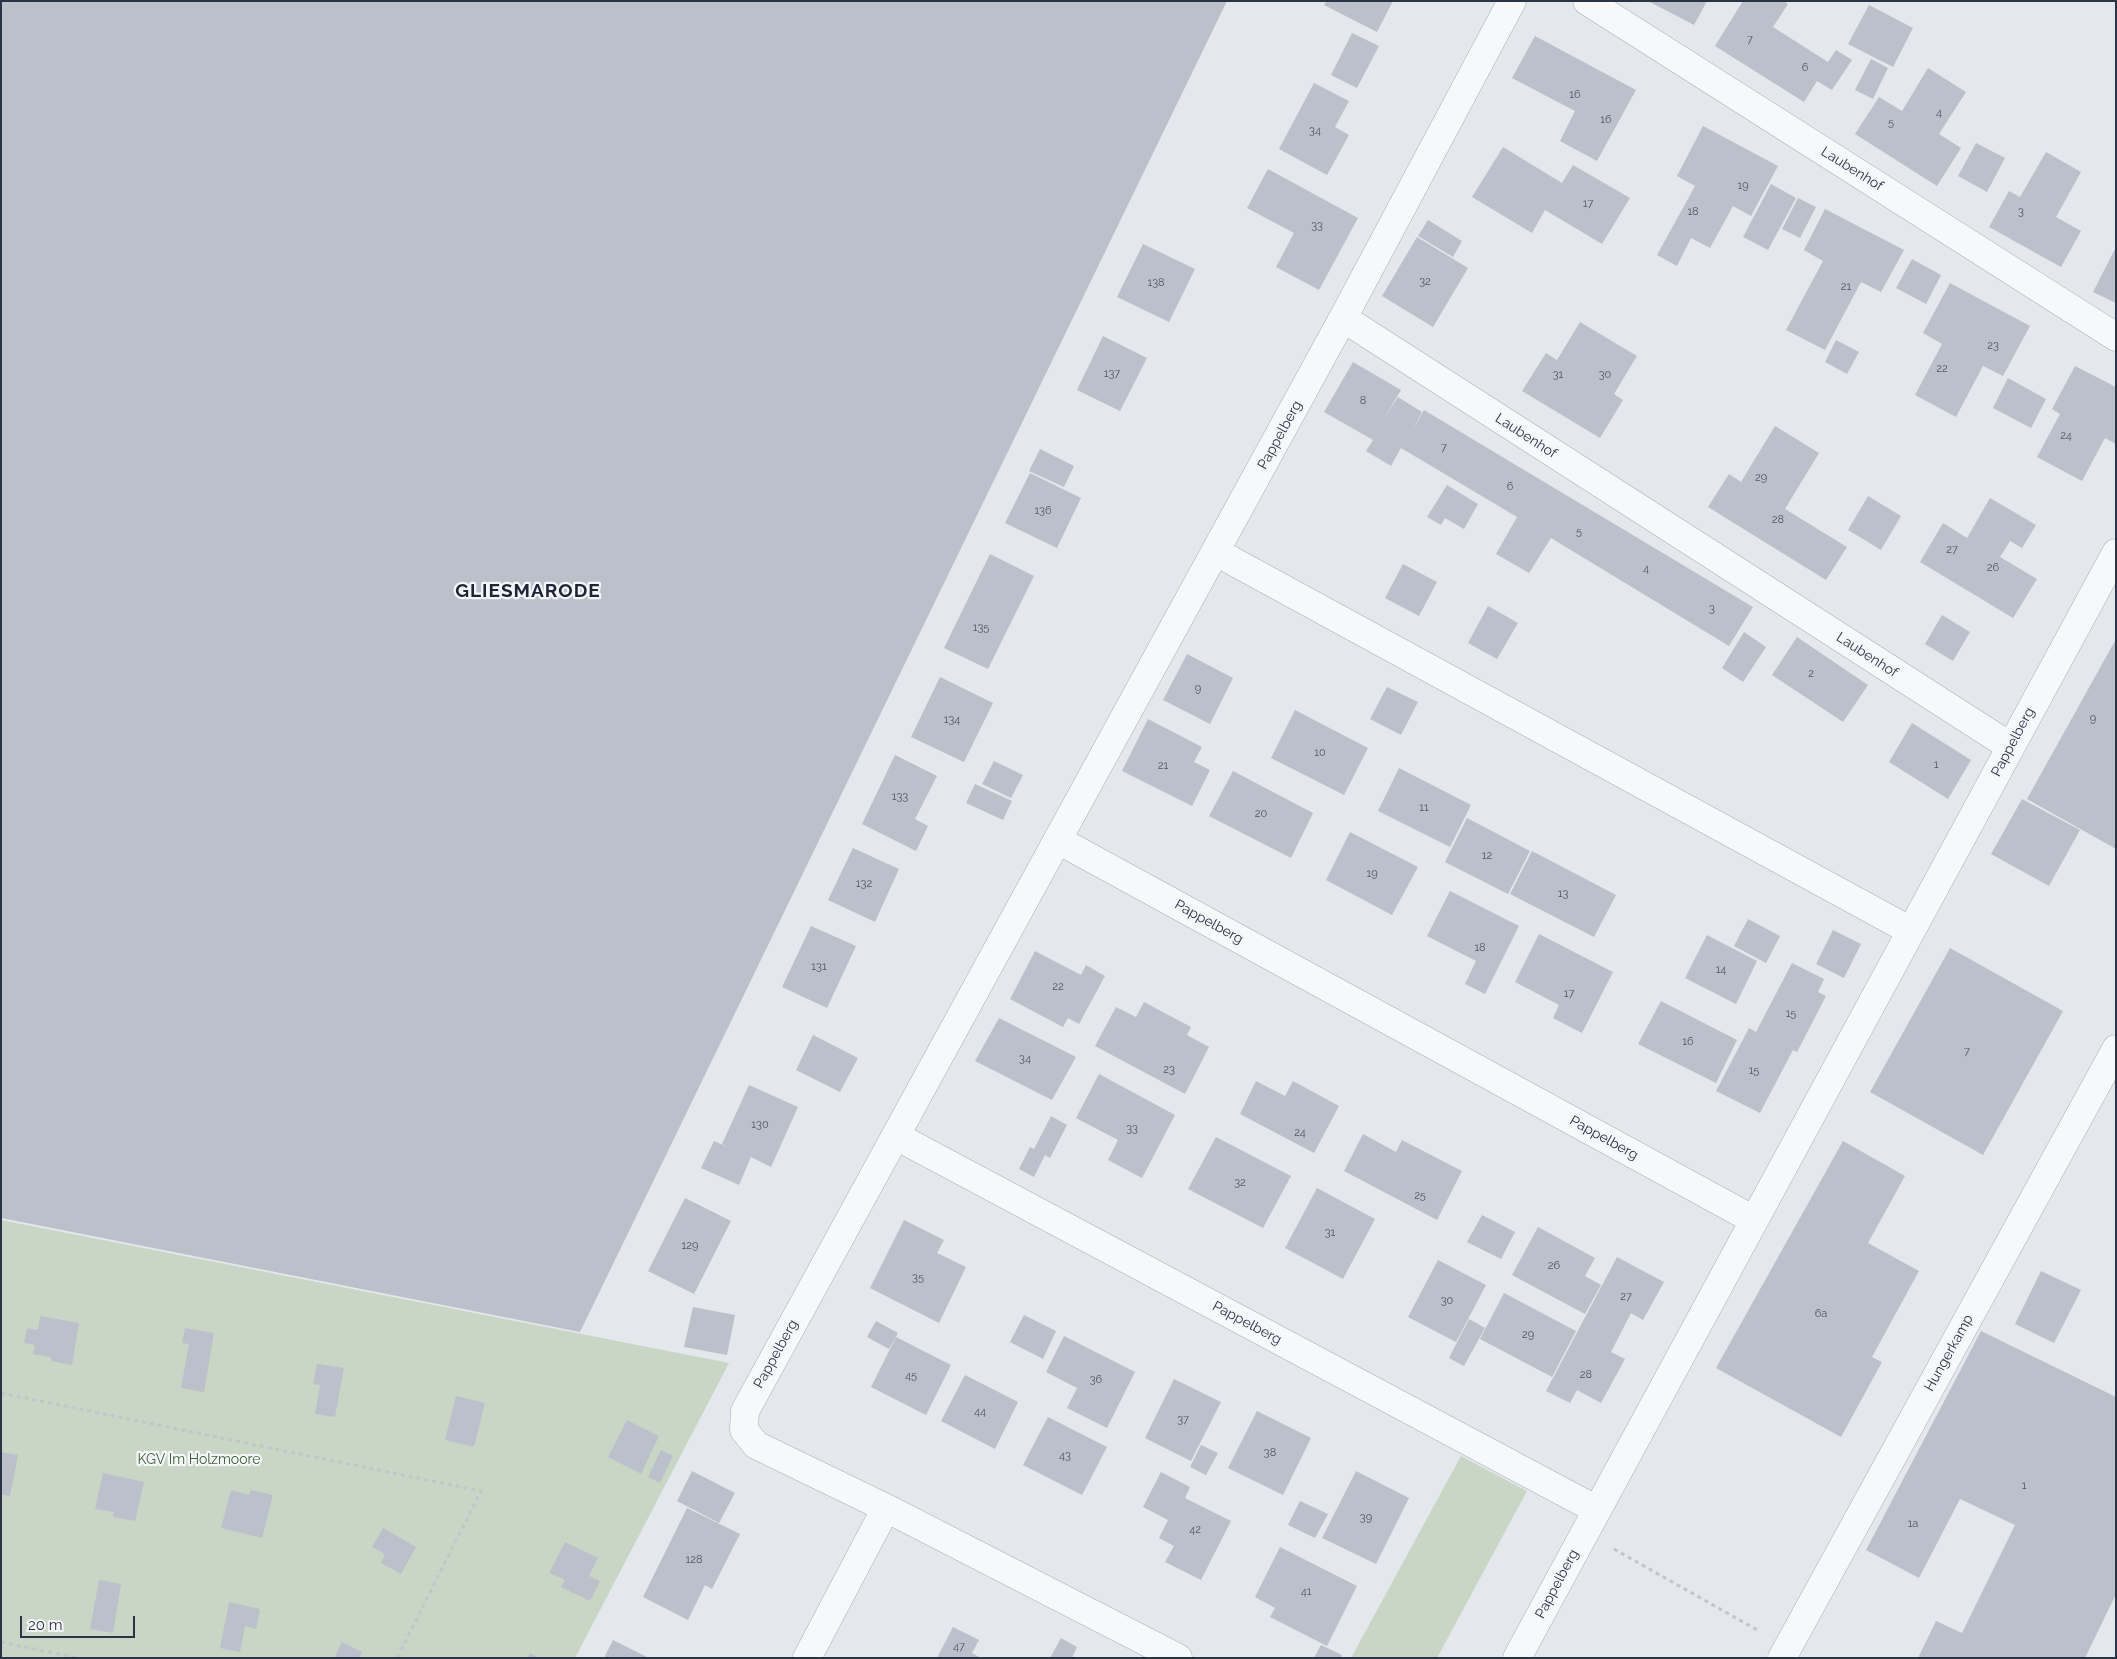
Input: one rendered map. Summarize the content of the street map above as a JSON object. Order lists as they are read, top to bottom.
{
  "streets": {
    "street": ["Laubenhof", "Pappelberg", "Hungerkamp"]
  },
  "crossings": [
    ["Laubenhof", "Pappelberg"]
  ],
  "districts": ["GLIESMARODE"],
  "parks": ["KGV Im Holzmoore"],
  "house_numbers": [
    "7",
    "6",
    "16",
    "4",
    "16",
    "5",
    "34",
    "19",
    "17",
    "18",
    "3",
    "33",
    "32",
    "138",
    "21",
    "23",
    "22",
    "137",
    "31",
    "30",
    "8",
    "24",
    "7",
    "29",
    "6",
    "136",
    "28",
    "5",
    "27",
    "26",
    "4",
    "3",
    "135",
    "2",
    "9",
    "9",
    "134",
    "10",
    "1",
    "21",
    "133",
    "11",
    "20",
    "12",
    "19",
    "132",
    "13",
    "18",
    "131",
    "14",
    "22",
    "17",
    "15",
    "16",
    "7",
    "34",
    "23",
    "15",
    "130",
    "33",
    "24",
    "32",
    "25",
    "31",
    "129",
    "26",
    "35",
    "27",
    "30",
    "6a",
    "29",
    "28",
    "45",
    "36",
    "44",
    "37",
    "38",
    "43",
    "1",
    "39",
    "1a",
    "42",
    "128",
    "41",
    "47"
  ],
  "scale_bar": "20 m"
}
